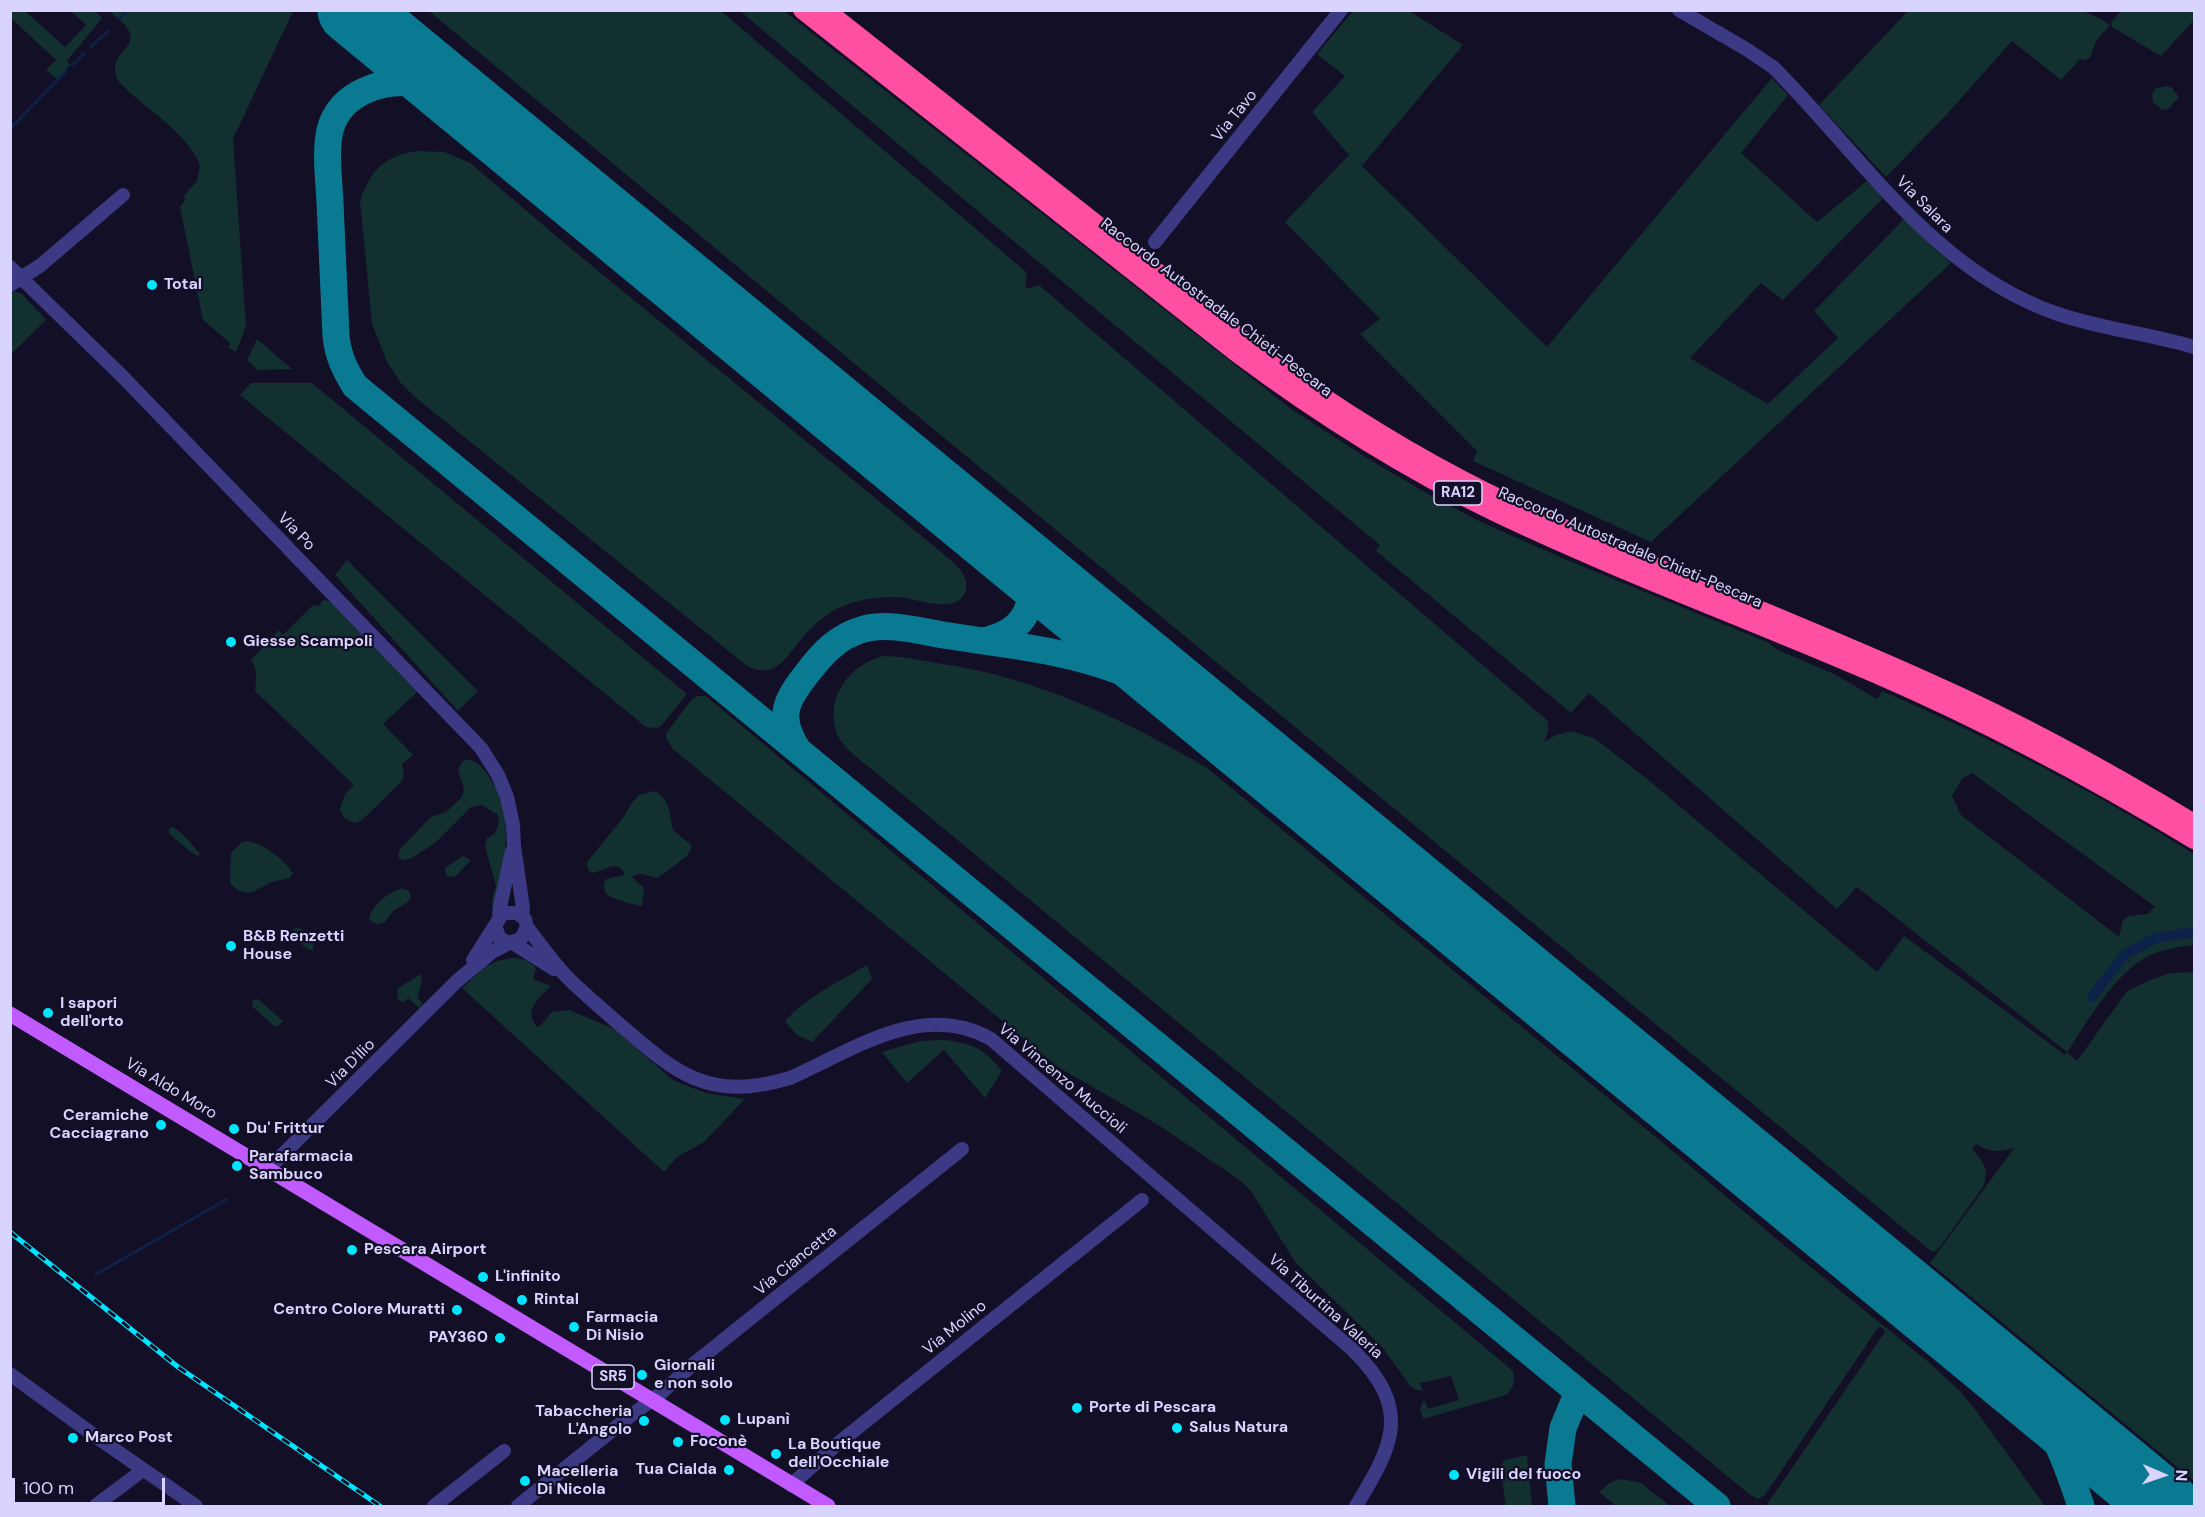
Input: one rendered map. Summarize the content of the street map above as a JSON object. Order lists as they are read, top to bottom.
{
  "streets": {
    "highway": ["Raccordo Autostradale Chieti-Pescara", "RA12"],
    "main road": ["Via Aldo Moro", "SR5"],
    "street": [
      "Via Tavo",
      "Via Salara",
      "Via Po",
      "Via D'Ilio",
      "Via Vincenzo Muccioli",
      "Via Ciancetta",
      "Via Tiburtina Valeria",
      "Via Molino"
    ]
  },
  "crossings": [
    ["Via Po", "Via D'Ilio"],
    ["Via Po", "Via Vincenzo Muccioli"],
    ["Via D'Ilio", "Via Vincenzo Muccioli"],
    ["Via D'Ilio", "Via Aldo Moro"],
    ["Via Vincenzo Muccioli", "Via Tiburtina Valeria"],
    ["Via Aldo Moro", "Via Ciancetta"],
    ["Via Aldo Moro", "SR5"],
    ["Via Ciancetta", "SR5"],
    ["Via Molino", "SR5"]
  ],
  "places": [
    "Total",
    "Giesse Scampoli",
    "B&B Renzetti House",
    "I sapori dell'orto",
    "Ceramiche Cacciagrano",
    "Du' Frittur",
    "Parafarmacia Sambuco",
    "Pescara Airport",
    "L'infinito",
    "Rintal",
    "Centro Colore Muratti",
    "Farmacia Di Nisio",
    "PAY360",
    "Giornali e non solo",
    "Porte di Pescara",
    "Lupanì",
    "Tabaccheria L'Angolo",
    "Salus Natura",
    "Marco Post",
    "Foconè",
    "La Boutique dell'Occhiale",
    "Tua Cialda",
    "Vigili del fuoco",
    "Macelleria Di Nicola"
  ],
  "scale_bar": "100 m",
  "north": "right"
}
